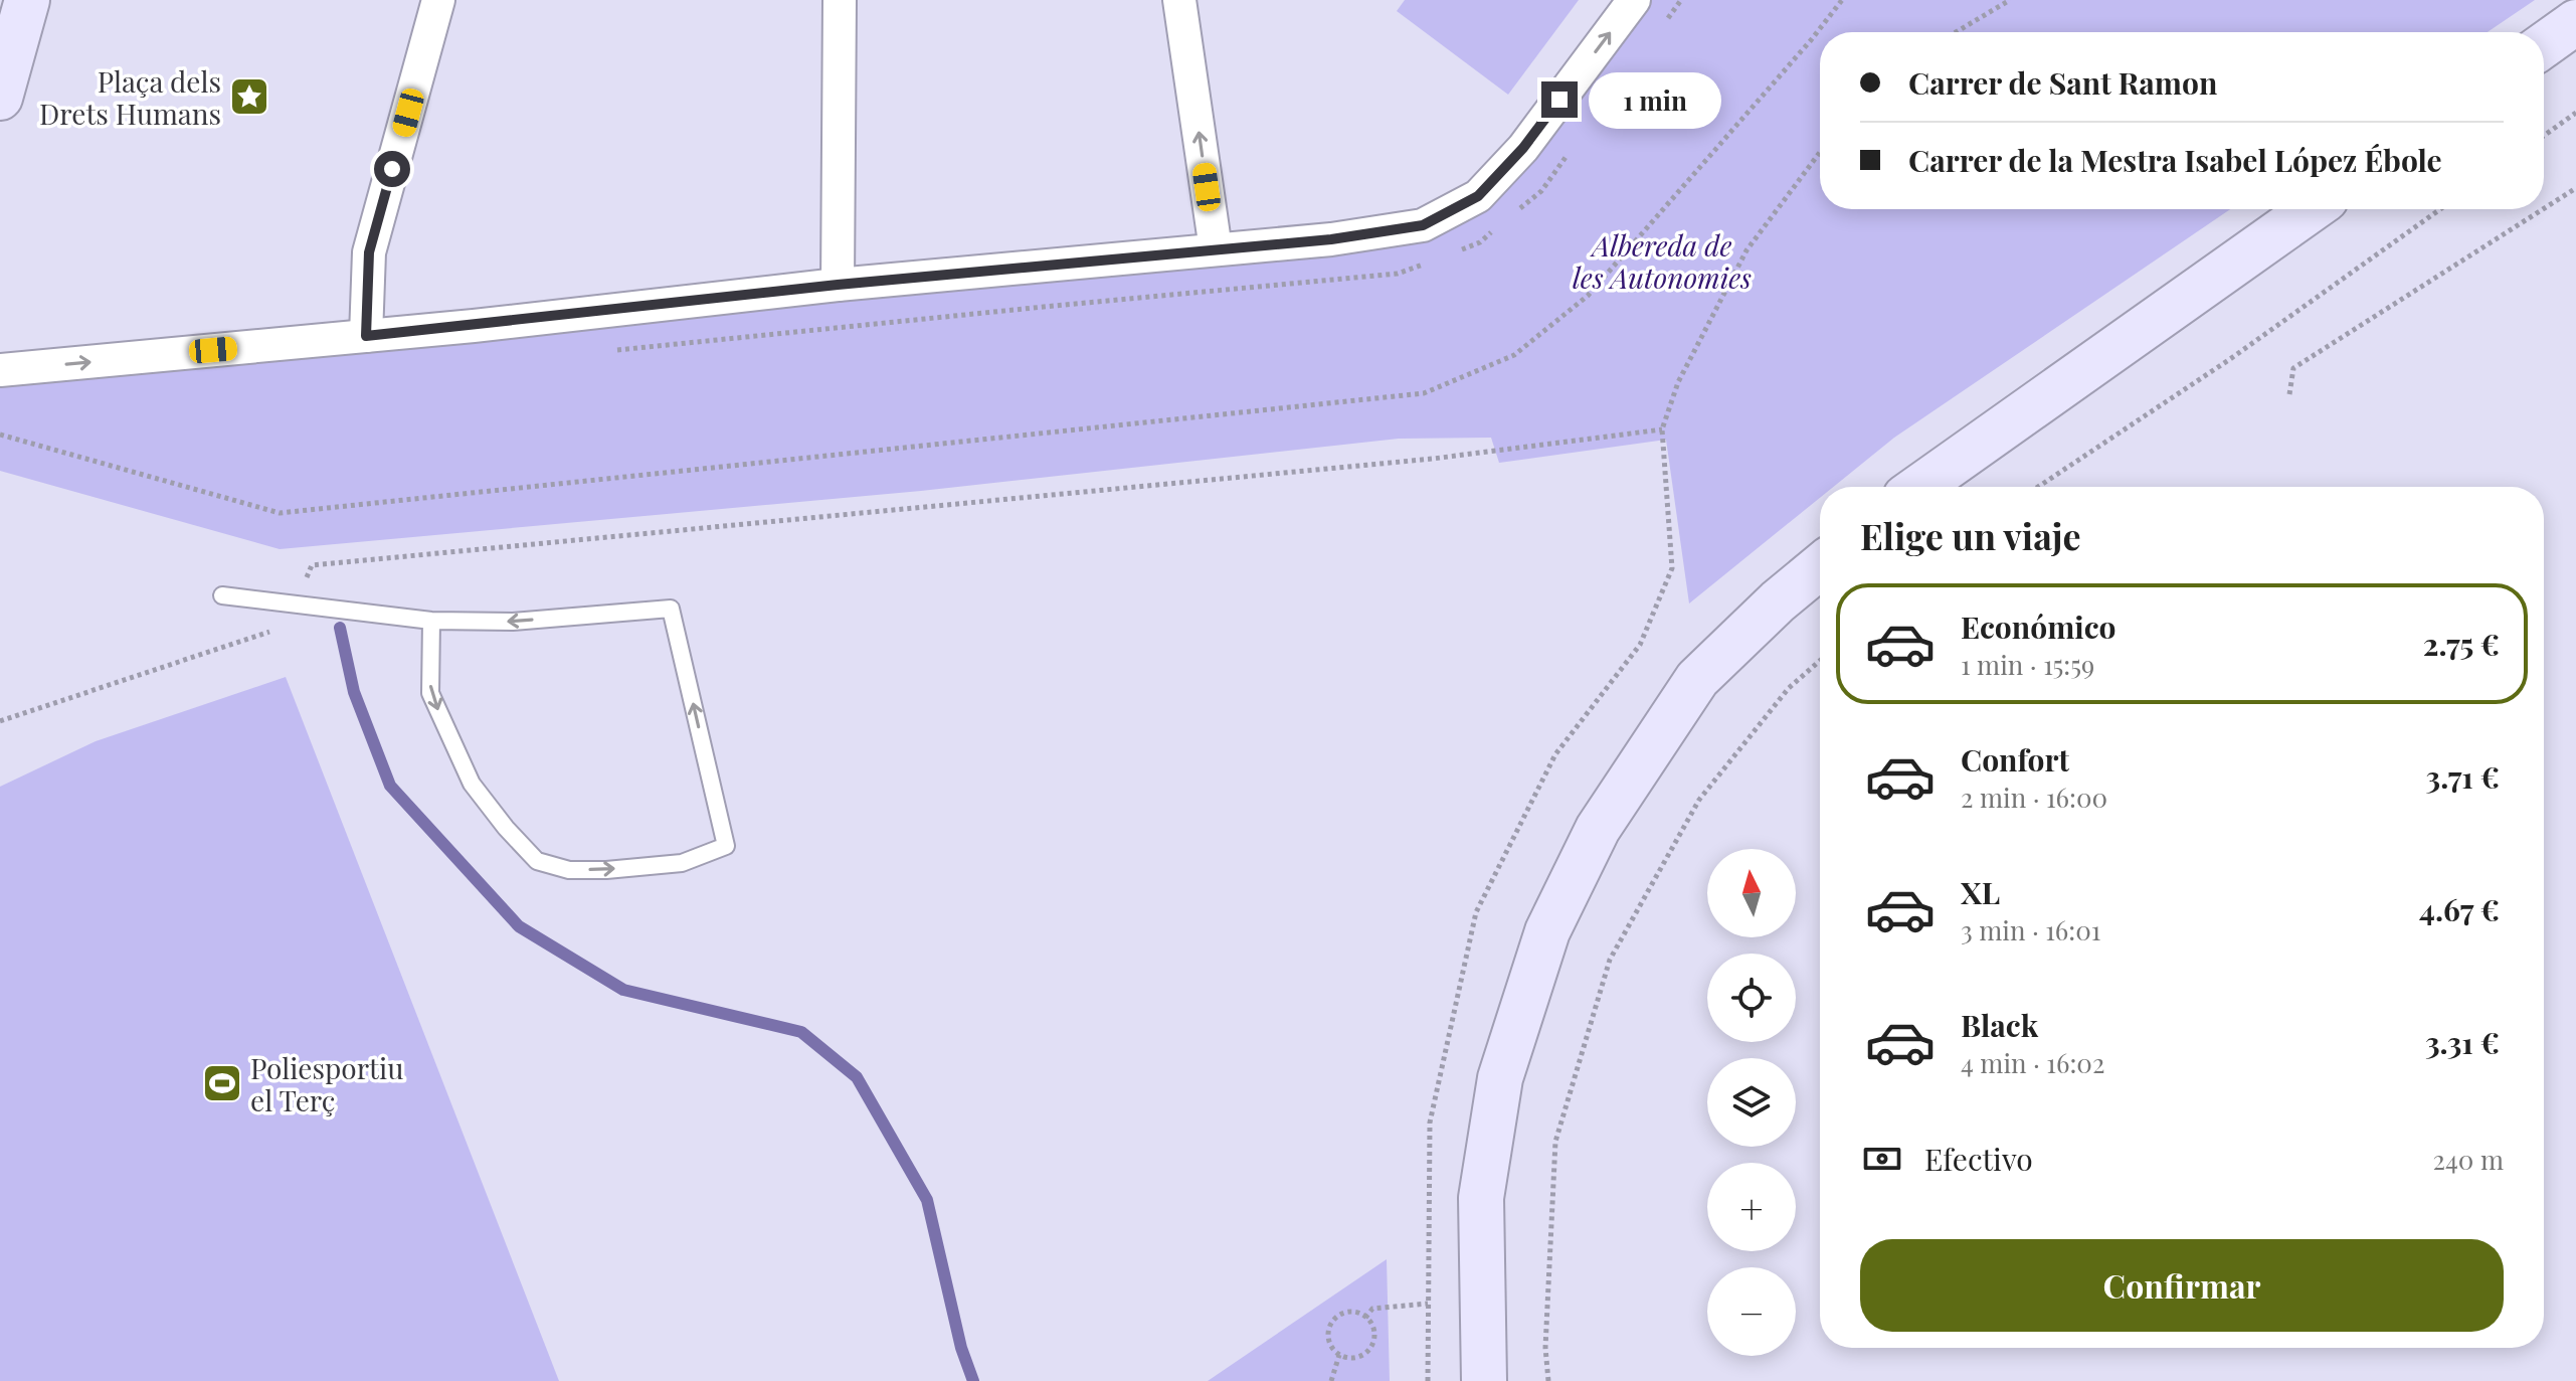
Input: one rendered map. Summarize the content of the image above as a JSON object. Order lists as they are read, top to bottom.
{
  "parks": ["Albereda de les Autonomies"],
  "places": {
    "place": ["Plaça dels Drets Humans"],
    "sports": ["Poliesportiu el Terç"]
  },
  "north": "top",
  "page": {
    "banner": ["Carrer de Sant Ramon", "Carrer de la Mestra Isabel López Ébole"],
    "bubble": "1 min",
    "heading": "Elige un viaje",
    "list": [
      {
        "name": "Económico",
        "note": "1 min · 15:59",
        "value": "2.75 €"
      },
      {
        "name": "Confort",
        "note": "2 min · 16:00",
        "value": "3.71 €"
      },
      {
        "name": "XL",
        "note": "3 min · 16:01",
        "value": "4.67 €"
      },
      {
        "name": "Black",
        "note": "4 min · 16:02",
        "value": "3.31 €"
      }
    ],
    "map_buttons": ["+", "−"],
    "pay": ["Efectivo", "240 m"],
    "buttons": "Confirmar"
  }
}
